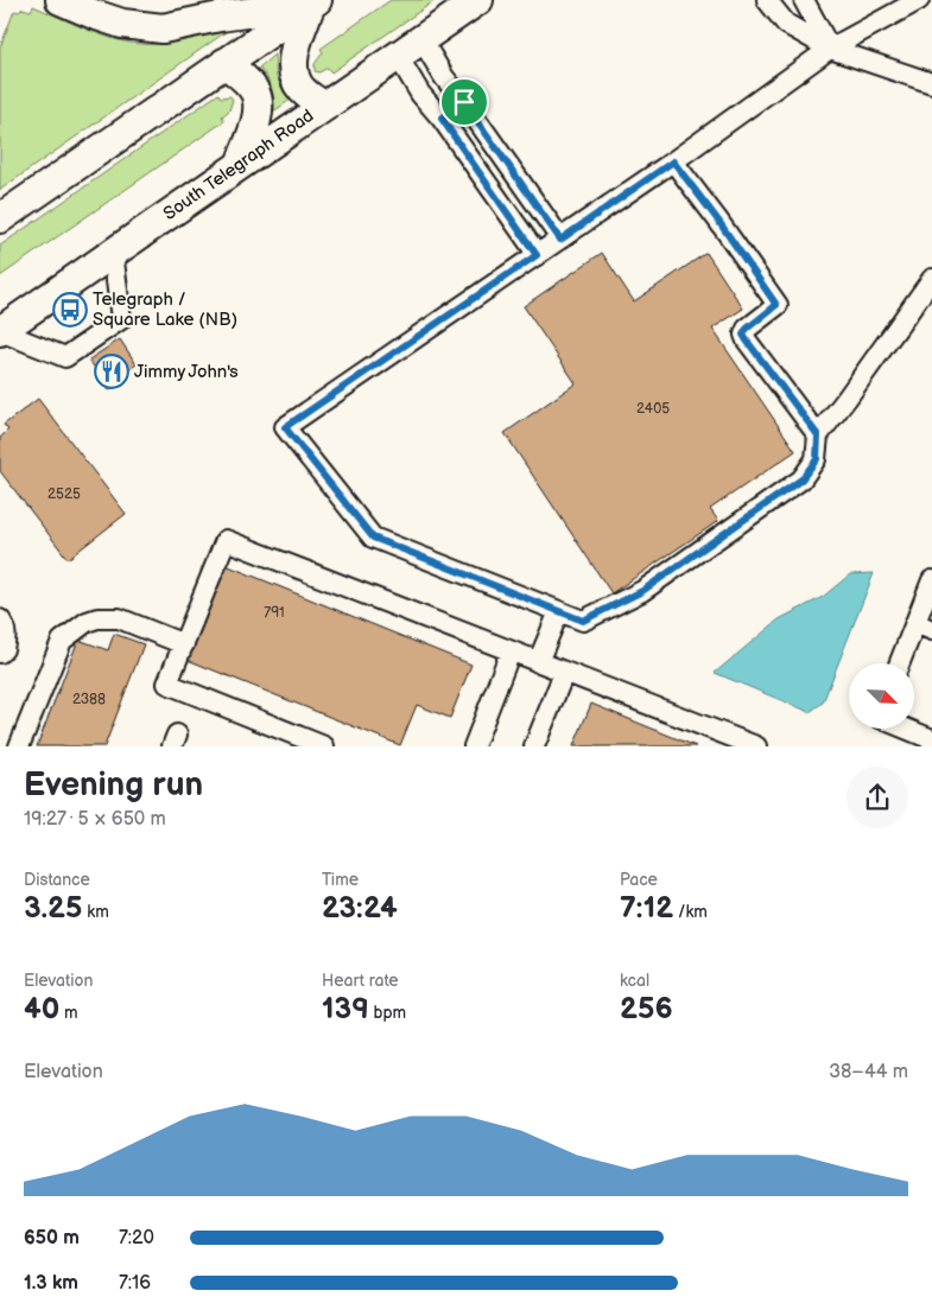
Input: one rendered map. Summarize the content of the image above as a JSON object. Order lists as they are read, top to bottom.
{
  "streets": {
    "highway": ["South Telegraph Road"]
  },
  "places": {
    "bus stop": ["Telegraph / Square Lake (NB)"],
    "restaurant": ["Jimmy John's"]
  },
  "house_numbers": [
    "2405",
    "2525",
    "791",
    "2388"
  ],
  "north": "bottom right",
  "page": {
    "heading": ["Evening run", "19:27 · 5 × 650 m"],
    "stats": [
      ["Distance", "3.25 km"],
      ["Time", "23:24"],
      ["Pace", "7:12 /km"],
      ["Elevation", "40 m"],
      ["Heart rate", "139 bpm"],
      ["kcal", "256"]
    ],
    "chart": ["Elevation", "38–44 m"],
    "list": [
      {
        "name": "650 m",
        "note": "7:20"
      },
      {
        "name": "1.3 km",
        "note": "7:16"
      }
    ]
  }
}
